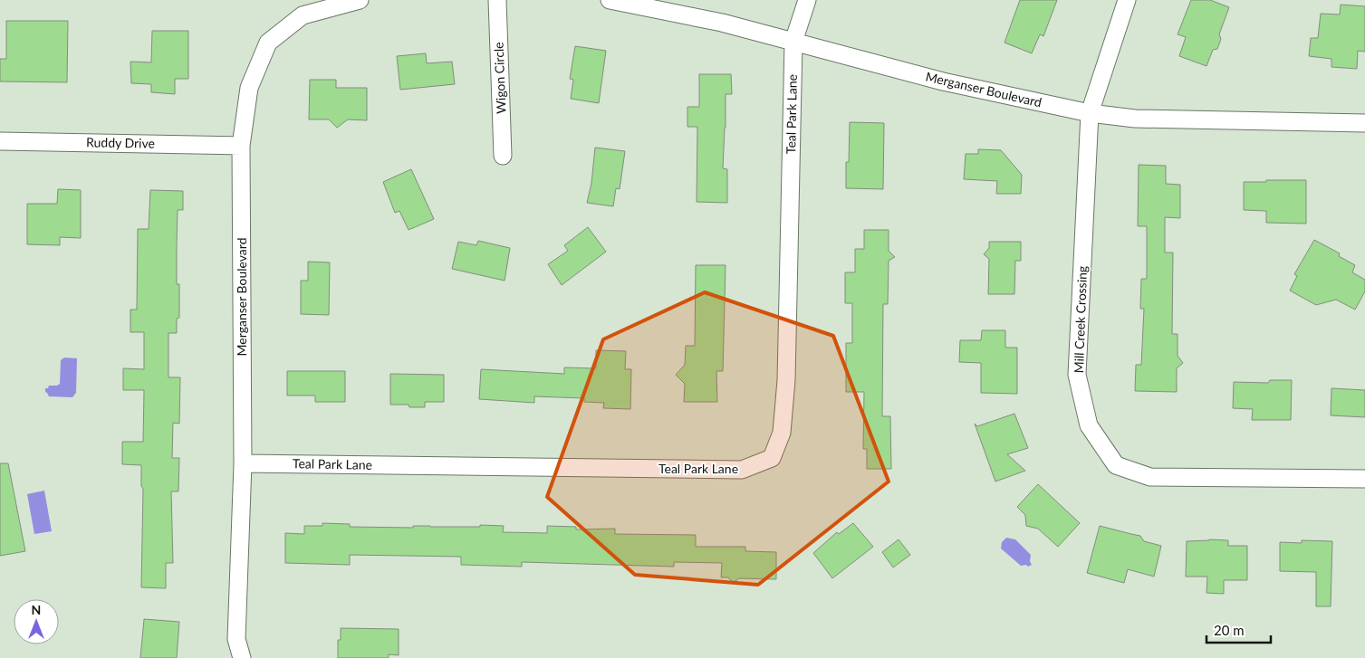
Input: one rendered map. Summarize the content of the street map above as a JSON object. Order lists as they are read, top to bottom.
{
  "streets": {
    "street": [
      "Wigon Circle",
      "Merganser Boulevard",
      "Teal Park Lane",
      "Ruddy Drive",
      "Mill Creek Crossing"
    ]
  },
  "crossings": [
    ["Merganser Boulevard", "Teal Park Lane"],
    ["Merganser Boulevard", "Ruddy Drive"],
    ["Merganser Boulevard", "Mill Creek Crossing"]
  ],
  "scale_bar": "20 m",
  "north": "top"
}
